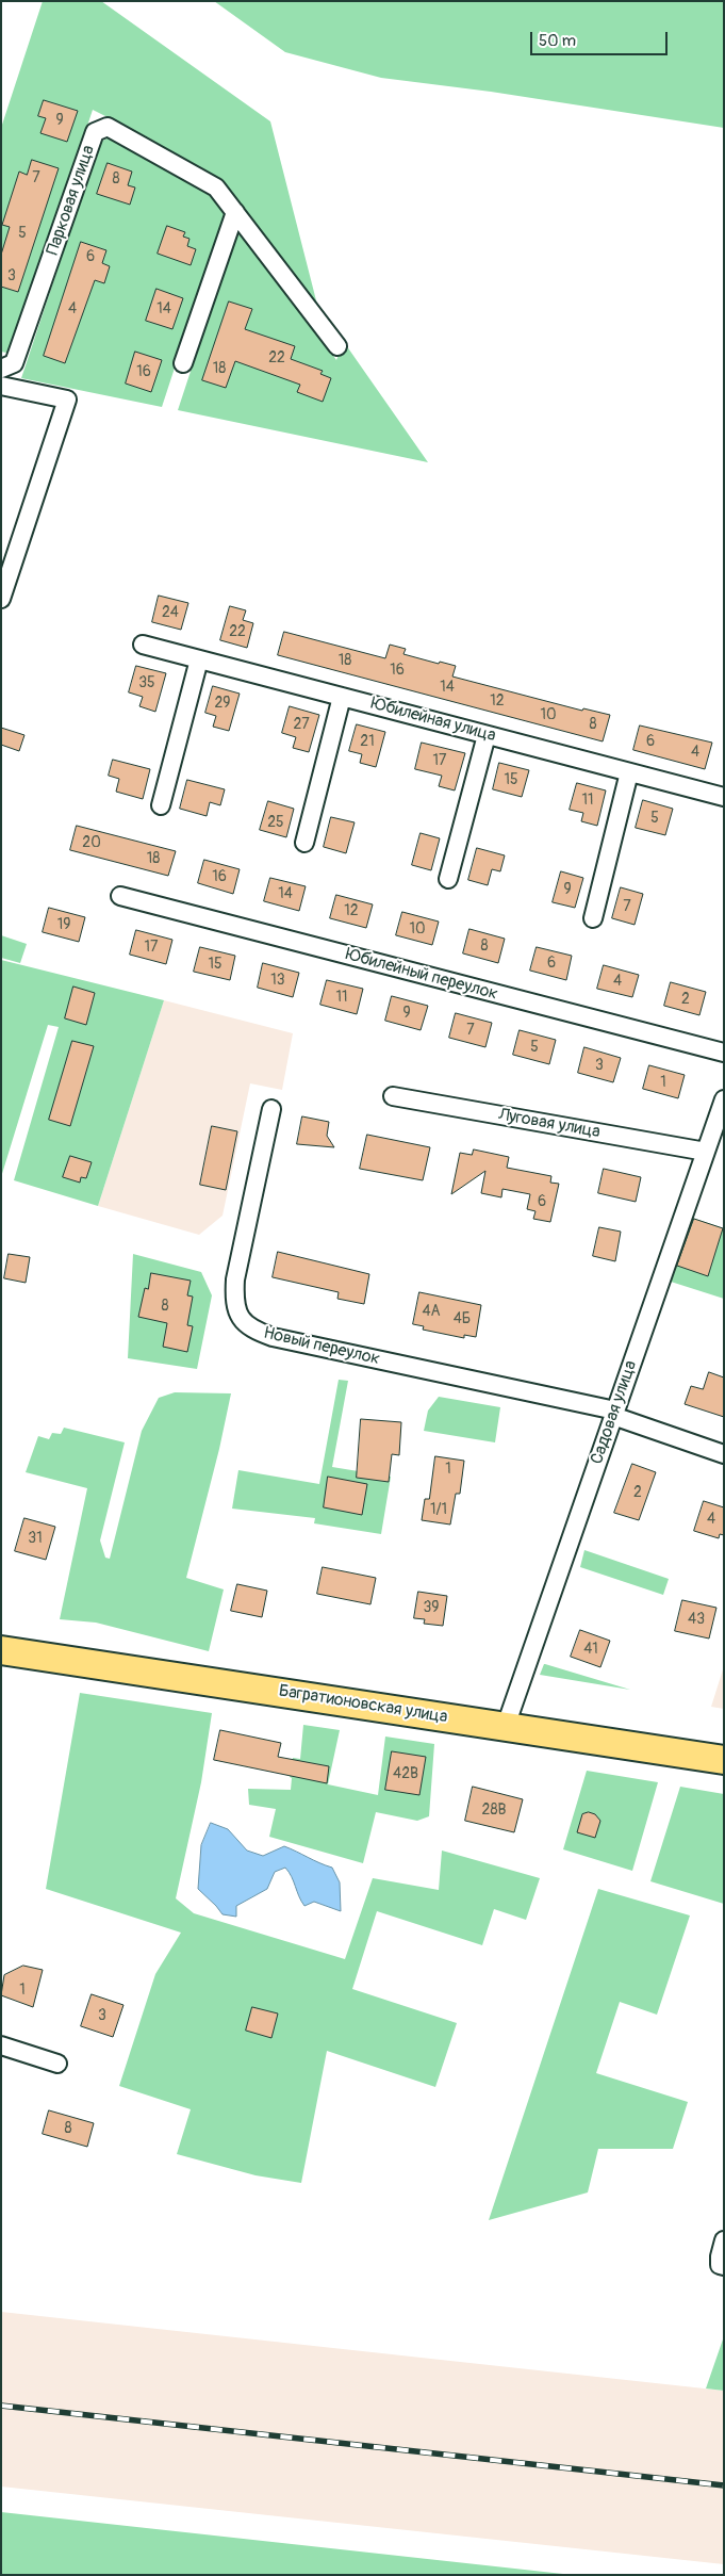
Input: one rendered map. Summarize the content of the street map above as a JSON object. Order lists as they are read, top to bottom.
{
  "streets": {
    "main road": ["Багратионовская улица"],
    "street": [
      "Парковая улица",
      "Юбилейная улица",
      "Юбилейный переулок",
      "Луговая улица",
      "Новый переулок",
      "Садовая улица"
    ]
  },
  "crossings": [
    ["Луговая улица", "Садовая улица"],
    ["Новый переулок", "Садовая улица"],
    ["Садовая улица", "Багратионовская улица"]
  ],
  "house_numbers": [
    "9",
    "7",
    "8",
    "5",
    "6",
    "3",
    "4",
    "14",
    "22",
    "18",
    "16",
    "24",
    "22",
    "18",
    "16",
    "35",
    "14",
    "12",
    "29",
    "10",
    "27",
    "8",
    "21",
    "6",
    "4",
    "17",
    "15",
    "11",
    "5",
    "25",
    "20",
    "18",
    "16",
    "9",
    "14",
    "7",
    "12",
    "19",
    "10",
    "8",
    "17",
    "6",
    "15",
    "13",
    "4",
    "11",
    "2",
    "9",
    "7",
    "5",
    "3",
    "1",
    "6",
    "8",
    "4А",
    "4Б",
    "1",
    "2",
    "1/1",
    "4",
    "31",
    "39",
    "43",
    "41",
    "42В",
    "28В",
    "1",
    "3",
    "8"
  ],
  "scale_bar": "50 m"
}
